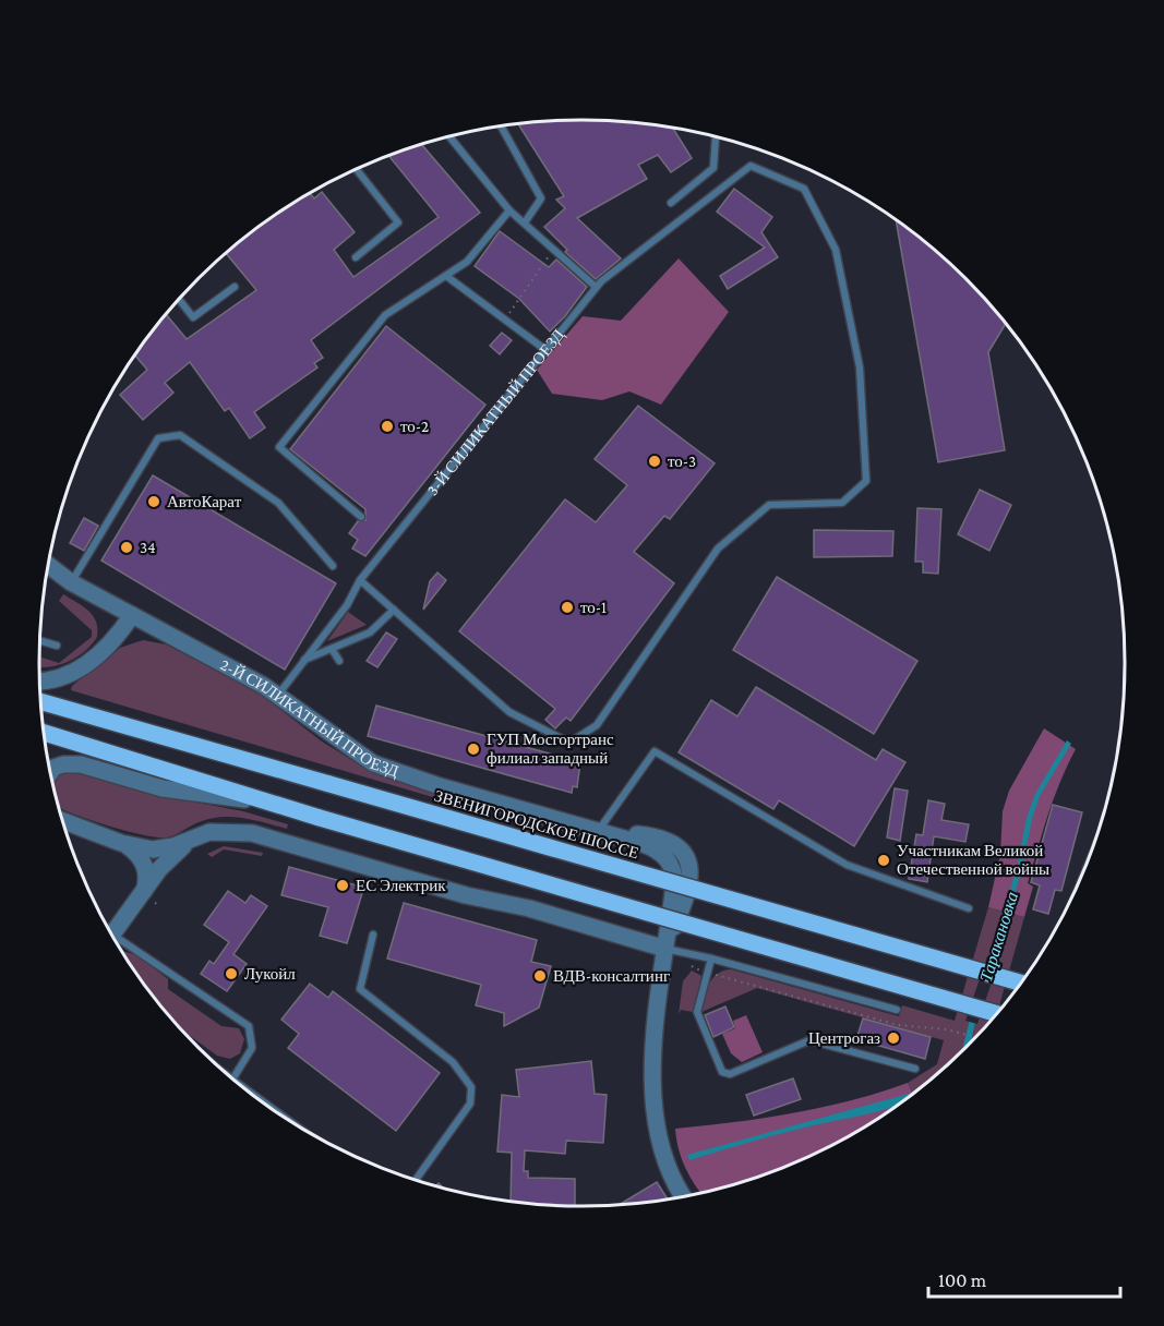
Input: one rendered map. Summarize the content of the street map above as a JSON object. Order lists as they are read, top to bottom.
{
  "streets": {
    "main road": ["ЗВЕНИГОРОДСКОЕ ШОССЕ"],
    "street": ["2-Й СИЛИКАТНЫЙ ПРОЕЗД"],
    "lane": ["3-Й СИЛИКАТНЫЙ ПРОЕЗД"]
  },
  "crossings": [
    ["3-Й СИЛИКАТНЫЙ ПРОЕЗД", "2-Й СИЛИКАТНЫЙ ПРОЕЗД"]
  ],
  "water": ["Таракановка"],
  "places": [
    "то-2",
    "то-3",
    "АвтоКарат",
    "34",
    "то-1",
    "ГУП Мосгортранс филиал западный",
    "Участникам Великой Отечественной войны",
    "ЕС Электрик",
    "Лукойл",
    "ВДВ-консалтинг",
    "Центрогаз"
  ],
  "scale_bar": "100 m"
}
